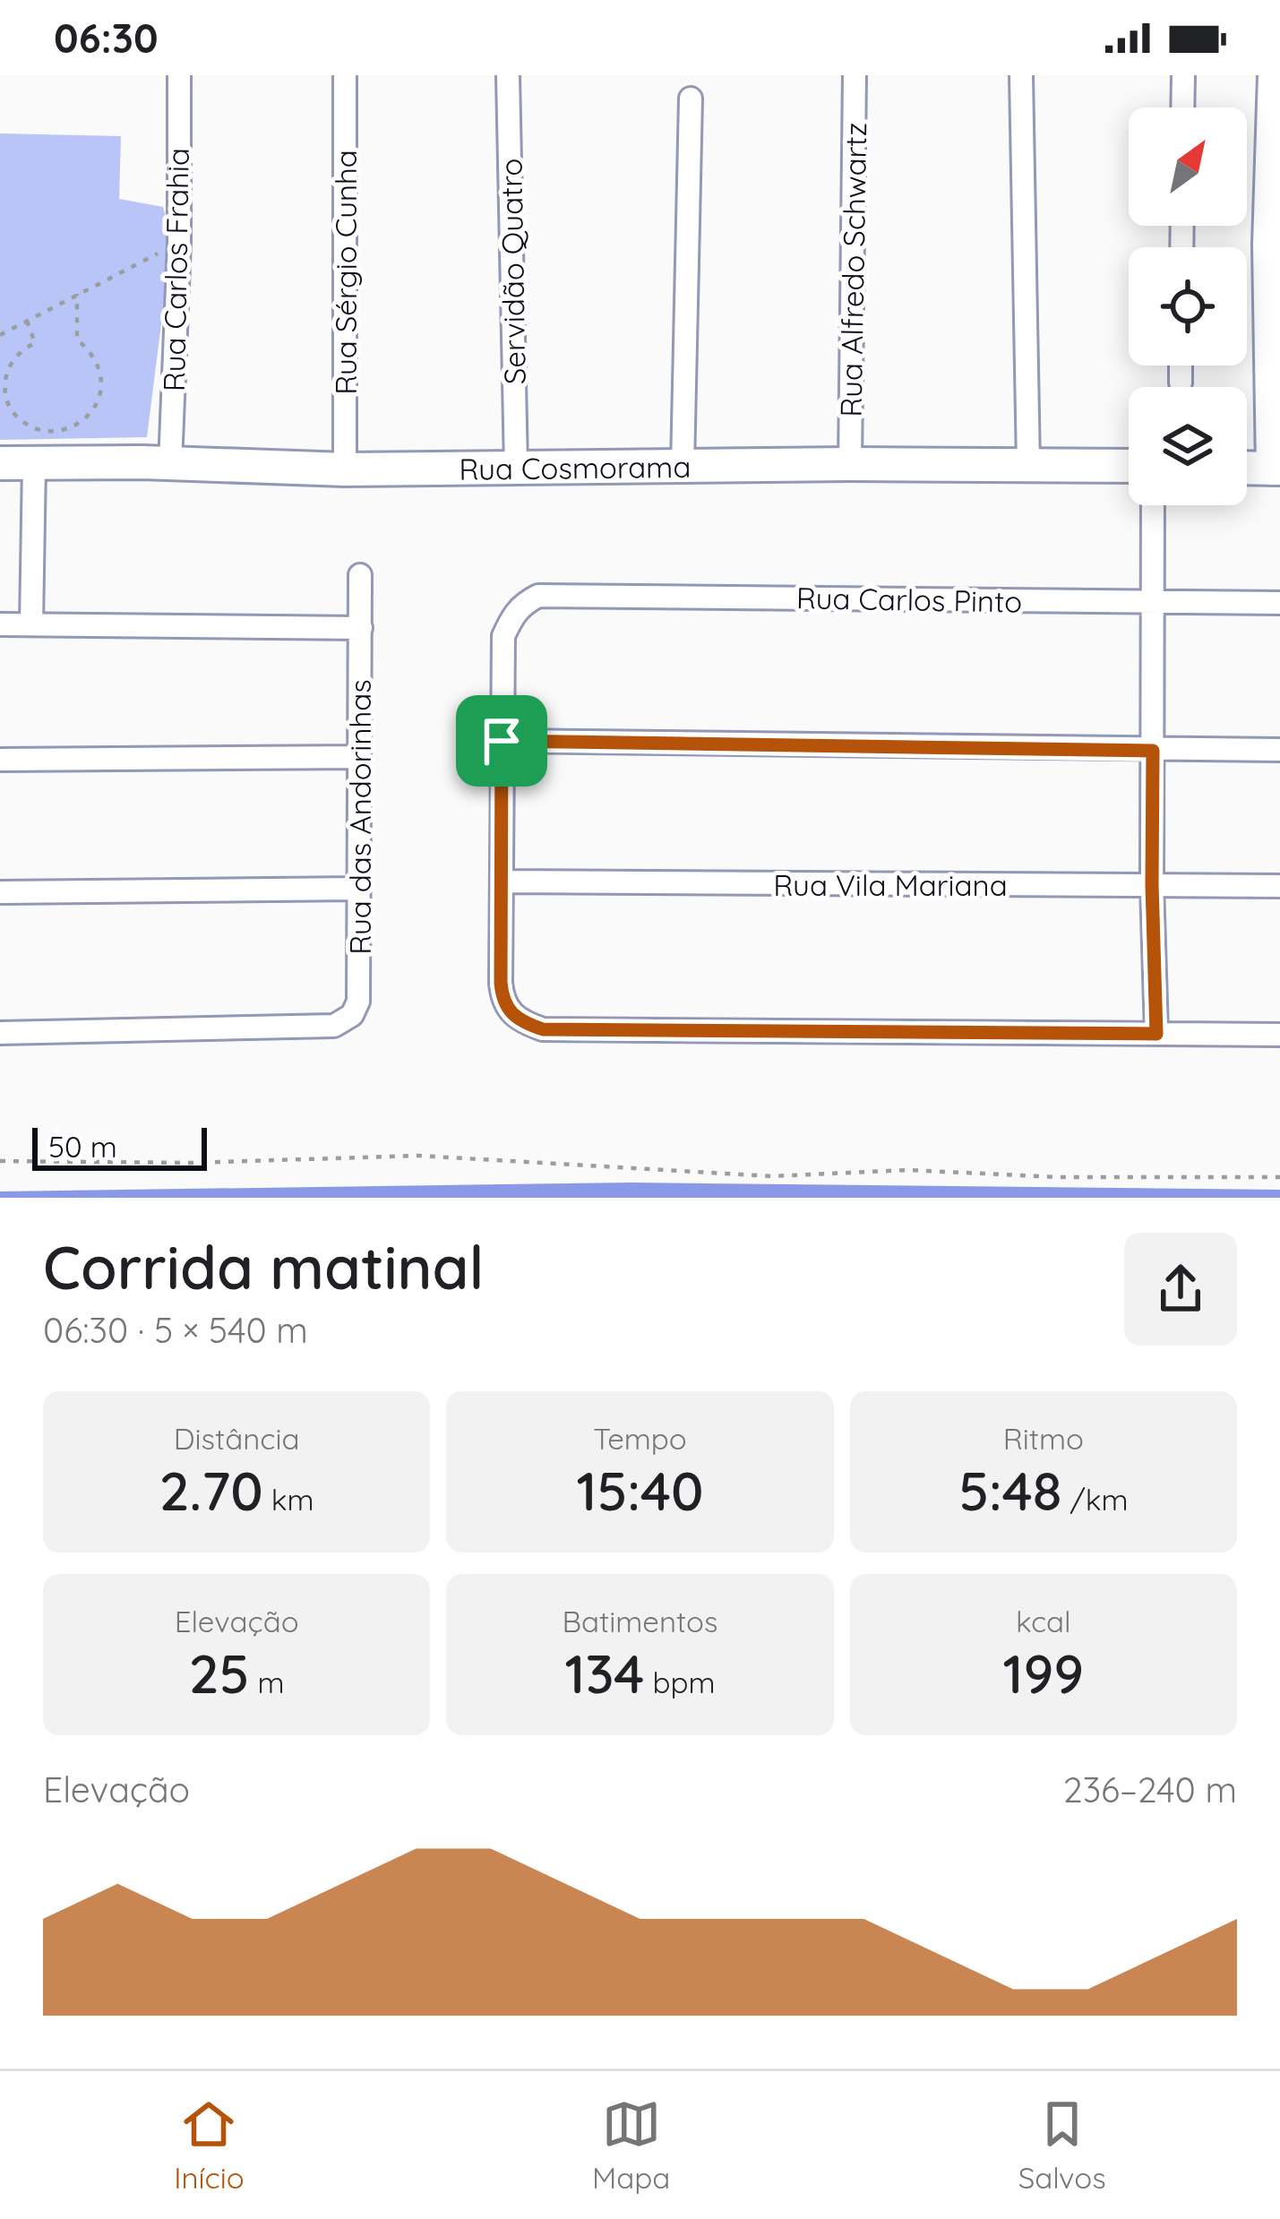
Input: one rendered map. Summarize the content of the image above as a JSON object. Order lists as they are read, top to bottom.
{
  "streets": {
    "main road": ["Rua Cosmorama"],
    "street": [
      "Rua Carlos Frahia",
      "Rua Alfredo Schwartz",
      "Servidão Quatro",
      "Rua Sérgio Cunha",
      "Rua Carlos Pinto",
      "Rua das Andorinhas",
      "Rua Vila Mariana"
    ]
  },
  "crossings": [
    ["Rua Carlos Frahia", "Rua Cosmorama"],
    ["Rua Alfredo Schwartz", "Rua Cosmorama"],
    ["Servidão Quatro", "Rua Cosmorama"],
    ["Rua Sérgio Cunha", "Rua Cosmorama"]
  ],
  "scale_bar": "50 m",
  "north": "top right",
  "page": {
    "status": "06:30",
    "scale": "50 m",
    "heading": ["Corrida matinal", "06:30 · 5 × 540 m"],
    "stats": [
      ["Distância", "2.70 km"],
      ["Tempo", "15:40"],
      ["Ritmo", "5:48 /km"],
      ["Elevação", "25 m"],
      ["Batimentos", "134 bpm"],
      ["kcal", "199"]
    ],
    "chart": ["Elevação", "236–240 m"],
    "tabs": ["Início", "Mapa", "Salvos"]
  }
}
